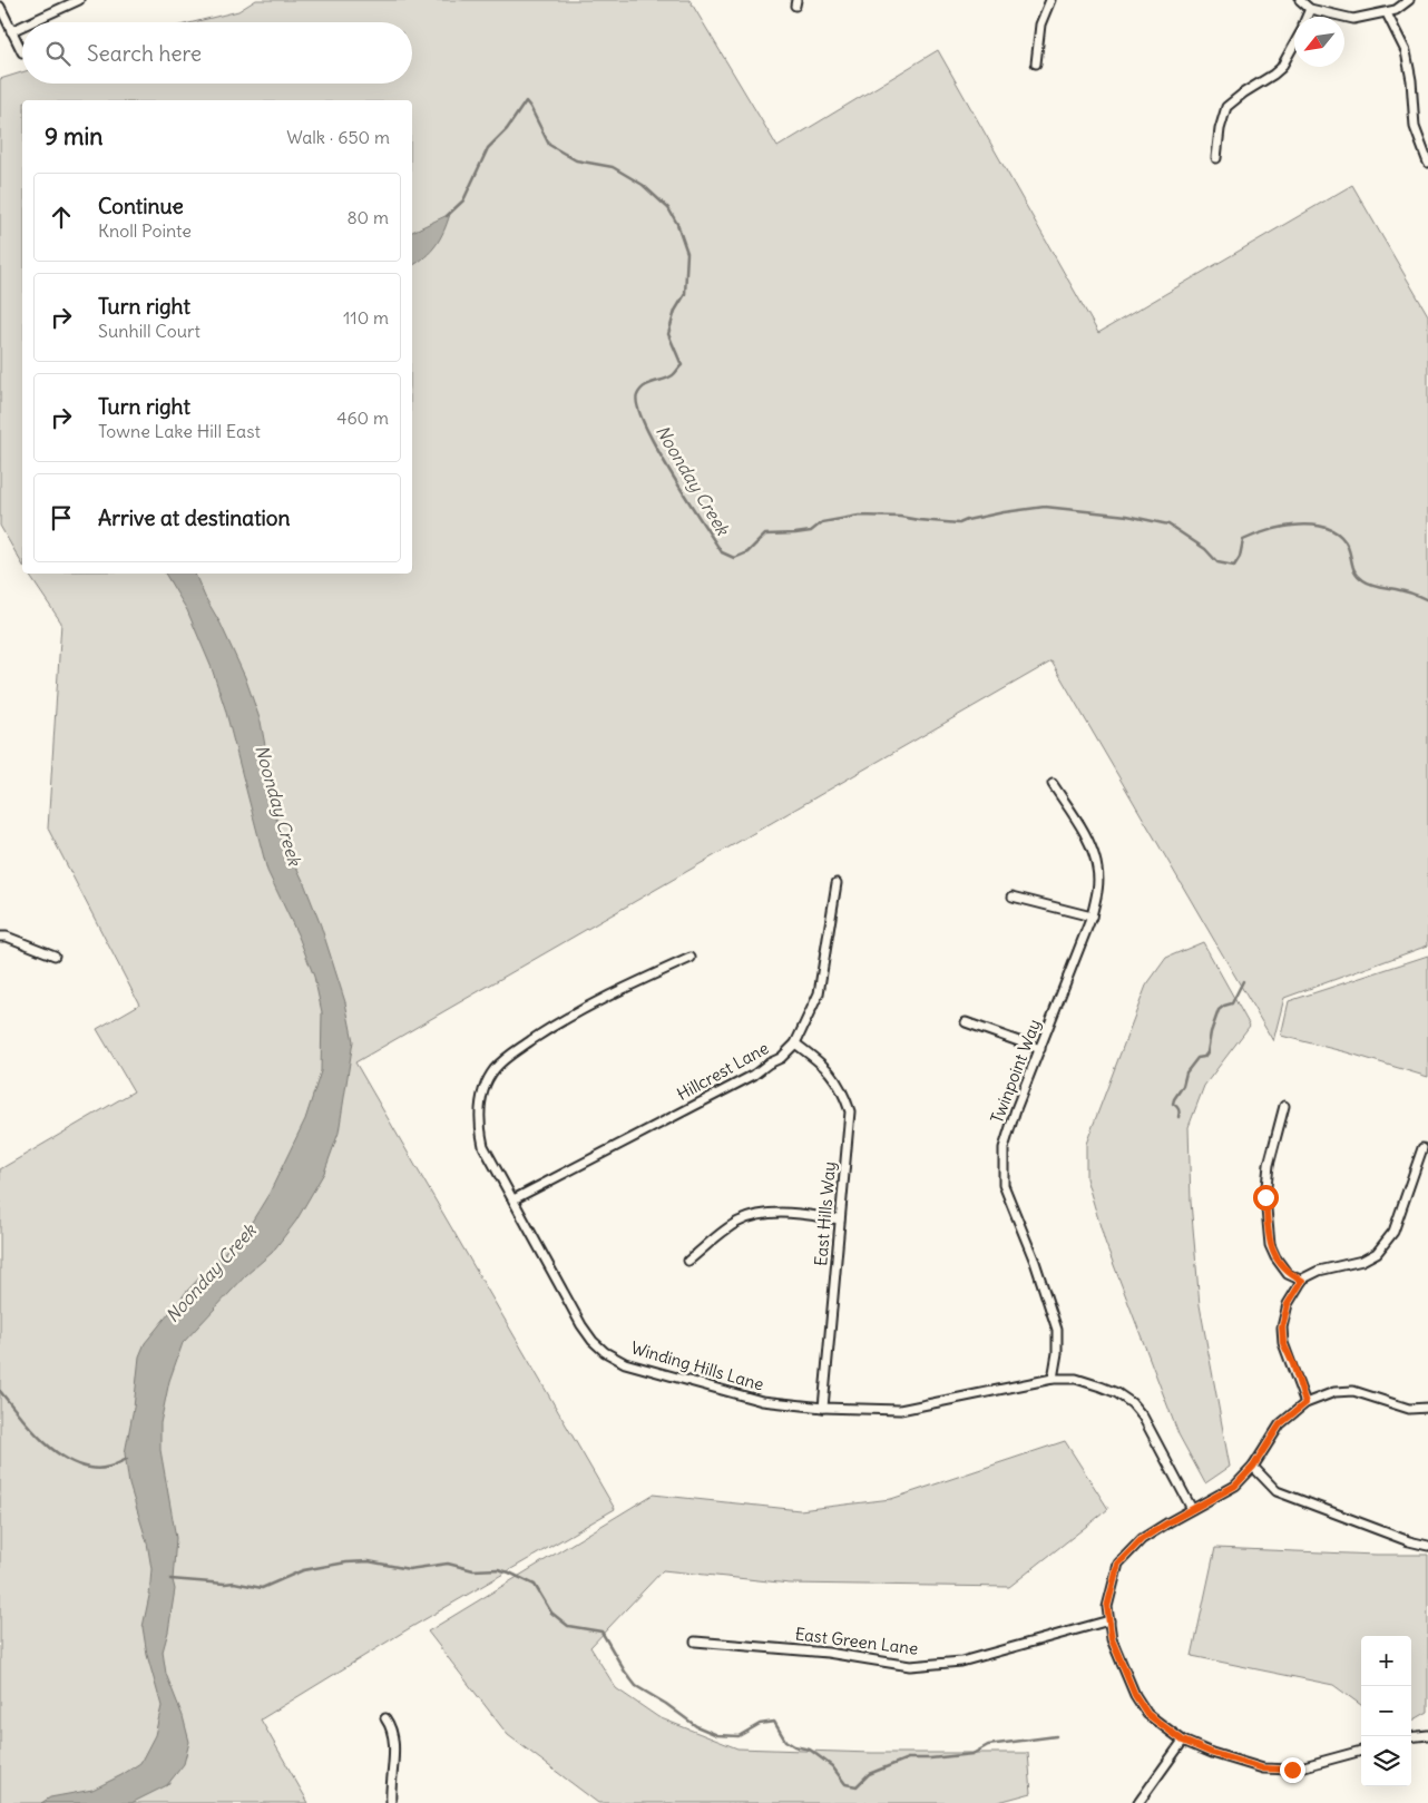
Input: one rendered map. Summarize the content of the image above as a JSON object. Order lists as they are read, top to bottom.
{
  "streets": {
    "street": [
      "Hillcrest Lane",
      "Twinpoint Way",
      "East Hills Way",
      "Winding Hills Lane",
      "East Green Lane"
    ]
  },
  "crossings": [
    ["Hillcrest Lane", "East Hills Way"],
    ["Hillcrest Lane", "Winding Hills Lane"],
    ["Twinpoint Way", "Winding Hills Lane"],
    ["East Hills Way", "Winding Hills Lane"]
  ],
  "water": ["Noonday Creek"],
  "north": "bottom left",
  "page": {
    "search": "Search here",
    "heading": ["9 min", "Walk · 650 m"],
    "list": [
      ["Continue", "Knoll Pointe", "80 m"],
      ["Turn right", "Sunhill Court", "110 m"],
      ["Turn right", "Towne Lake Hill East", "460 m"],
      "Arrive at destination"
    ],
    "map_buttons": ["+", "−"]
  }
}
